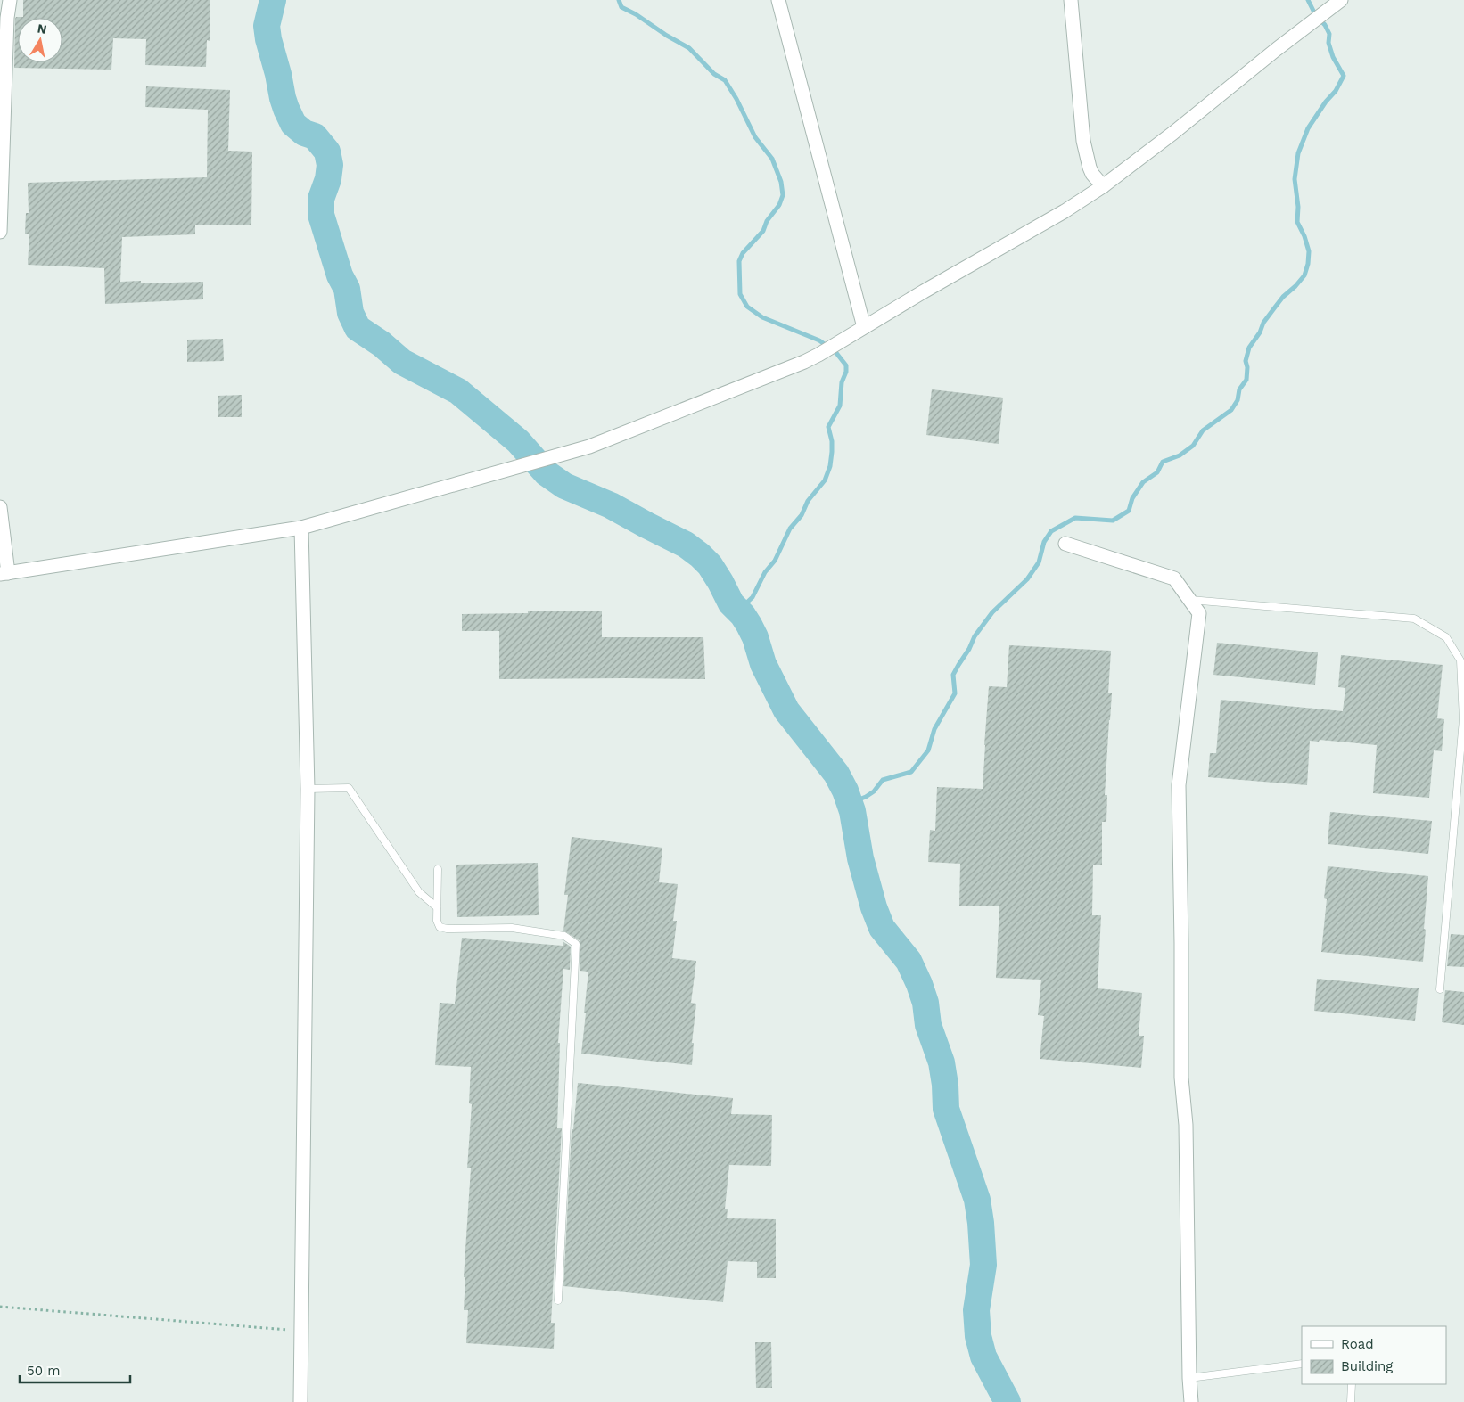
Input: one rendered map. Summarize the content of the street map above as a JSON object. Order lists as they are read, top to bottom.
{
  "legend": ["Road", "Building"],
  "scale_bar": "50 m",
  "north": "top"
}
